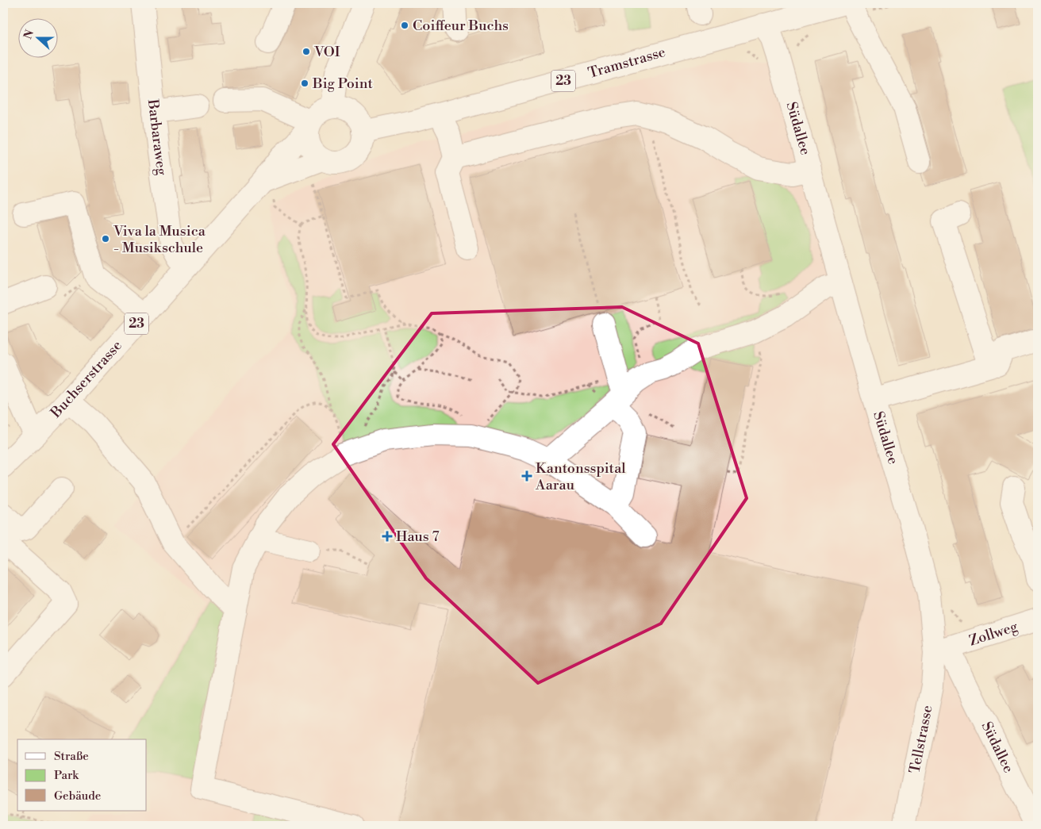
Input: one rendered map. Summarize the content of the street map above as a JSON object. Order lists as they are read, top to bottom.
{
  "streets": {
    "street": [
      "Tramstrasse",
      "23",
      "Südallee",
      "Barbaraweg",
      "Buchserstrasse",
      "Zollweg",
      "Tellstrasse"
    ]
  },
  "crossings": [
    ["Tramstrasse", "23"],
    ["Tramstrasse", "Südallee"],
    ["Tramstrasse", "Buchserstrasse"],
    ["23", "Buchserstrasse"],
    ["Südallee", "Zollweg"],
    ["Südallee", "Tellstrasse"],
    ["Barbaraweg", "Buchserstrasse"],
    ["Zollweg", "Tellstrasse"]
  ],
  "places": {
    "other": [
      "Coiffeur Buchs",
      "VOI",
      "Big Point",
      "Viva la Musica - Musikschule"
    ],
    "health": ["Kantonsspital Aarau", "Haus 7"]
  },
  "legend": ["Straße", "Park", "Gebäude"],
  "north": "left"
}
